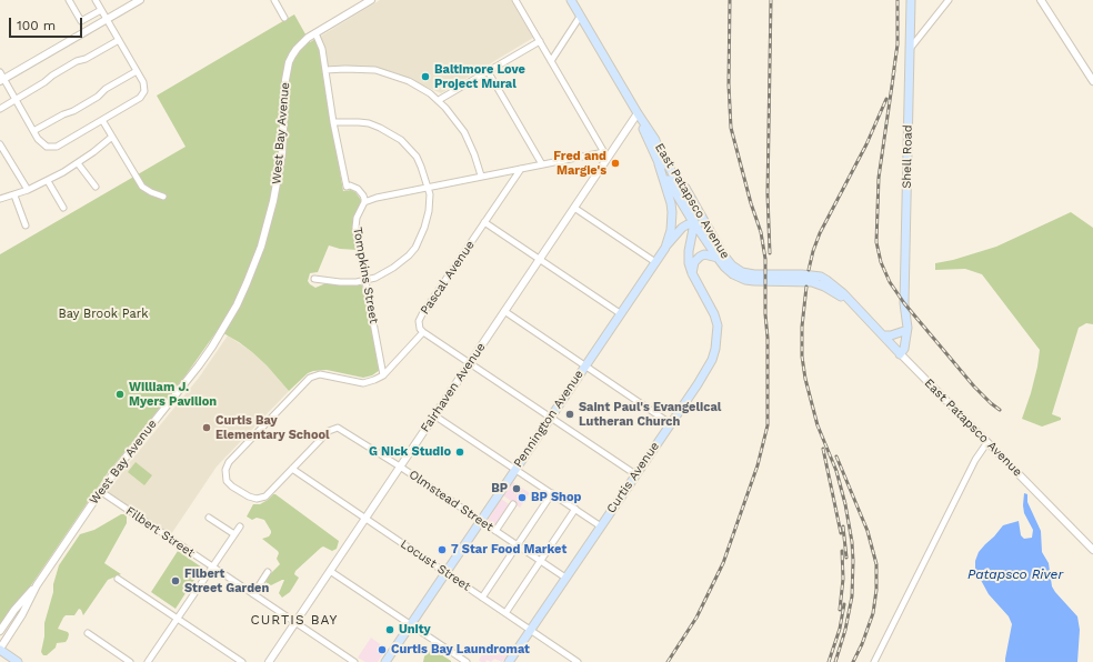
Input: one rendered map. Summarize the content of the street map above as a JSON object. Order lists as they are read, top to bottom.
{
  "streets": {
    "main road": [
      "Shell Road",
      "East Patapsco Avenue",
      "Pennington Avenue",
      "Curtis Avenue"
    ],
    "street": [
      "West Bay Avenue",
      "Tompkins Street",
      "Pascal Avenue",
      "Fairhaven Avenue",
      "Olmstead Street",
      "Filbert Street",
      "Locust Street"
    ]
  },
  "crossings": [
    ["West Bay Avenue", "Filbert Street"],
    ["Shell Road", "East Patapsco Avenue"],
    ["East Patapsco Avenue", "Fairhaven Avenue"],
    ["East Patapsco Avenue", "Pennington Avenue"],
    ["East Patapsco Avenue", "Curtis Avenue"],
    ["Tompkins Street", "Pascal Avenue"],
    ["Fairhaven Avenue", "Olmstead Street"],
    ["Fairhaven Avenue", "Filbert Street"],
    ["Fairhaven Avenue", "Locust Street"],
    ["Pennington Avenue", "Olmstead Street"],
    ["Pennington Avenue", "Locust Street"],
    ["Curtis Avenue", "Olmstead Street"],
    ["Curtis Avenue", "Locust Street"],
    ["Olmstead Street", "Locust Street"]
  ],
  "districts": ["CURTIS BAY"],
  "water": ["Patapsco River"],
  "parks": ["Bay Brook Park"],
  "places": [
    "Baltimore Love Project Mural",
    "Fred and Margie's",
    "William J. Myers Pavilion",
    "Saint Paul's Evangelical Lutheran Church",
    "Curtis Bay Elementary School",
    "G Nick Studio",
    "BP",
    "BP Shop",
    "7 Star Food Market",
    "Filbert Street Garden",
    "Unity",
    "Curtis Bay Laundromat"
  ],
  "scale_bar": "100 m"
}
